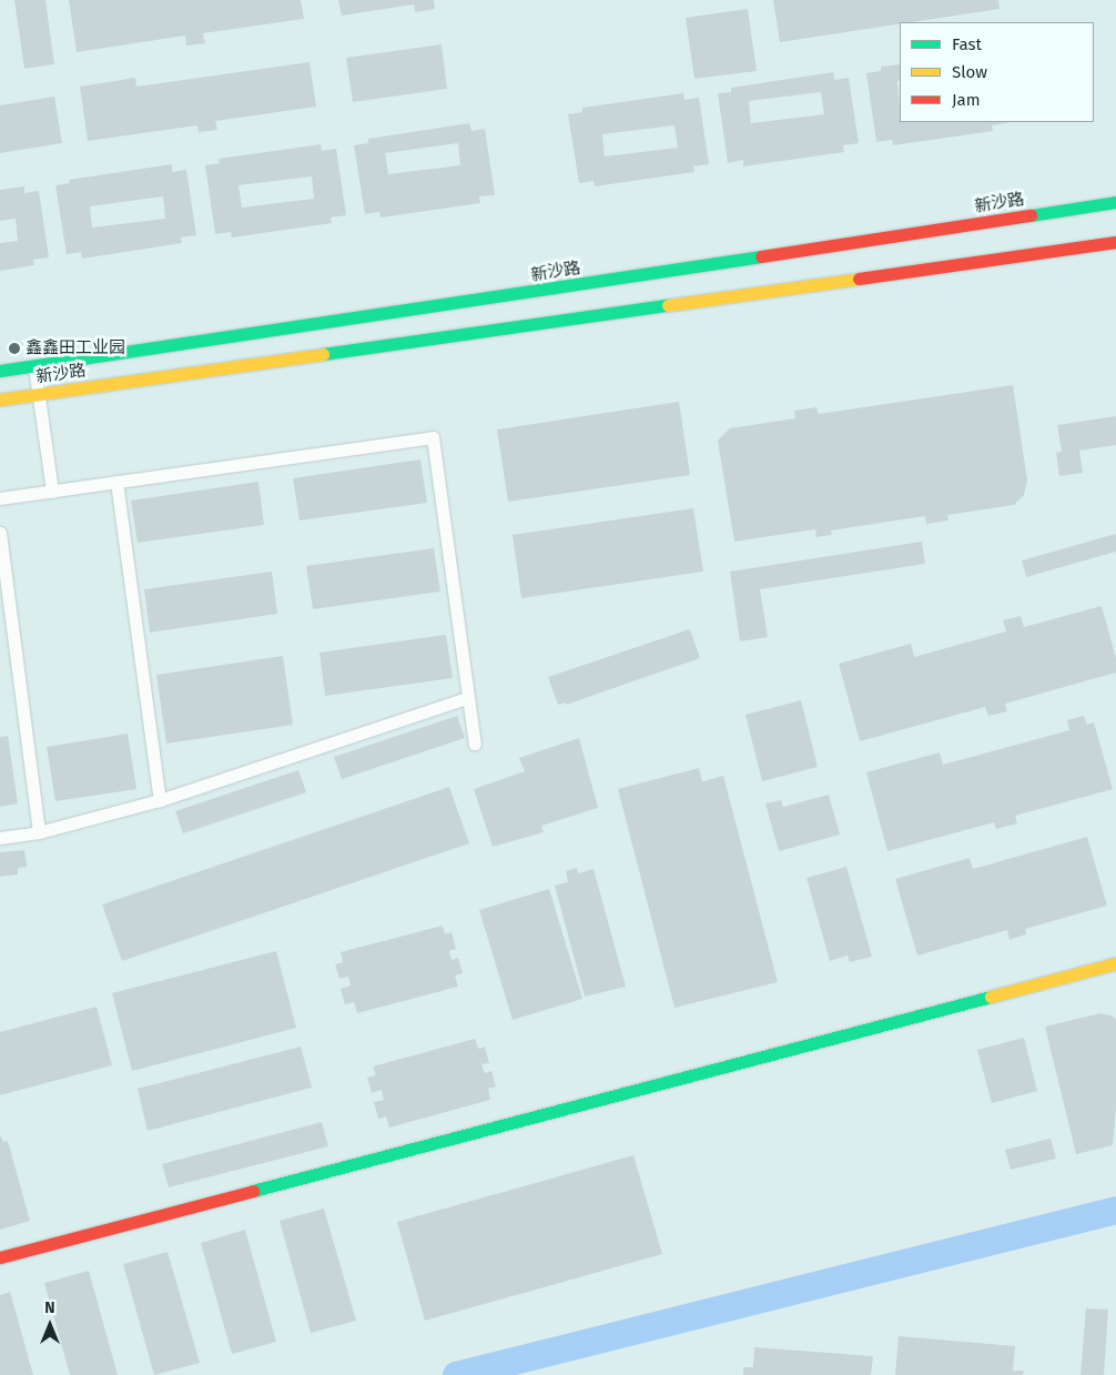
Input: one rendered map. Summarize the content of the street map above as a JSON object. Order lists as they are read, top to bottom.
{
  "streets": {
    "main road": ["新沙路"]
  },
  "places": ["鑫鑫田工业园"],
  "legend": ["Fast", "Slow", "Jam"],
  "north": "top"
}
